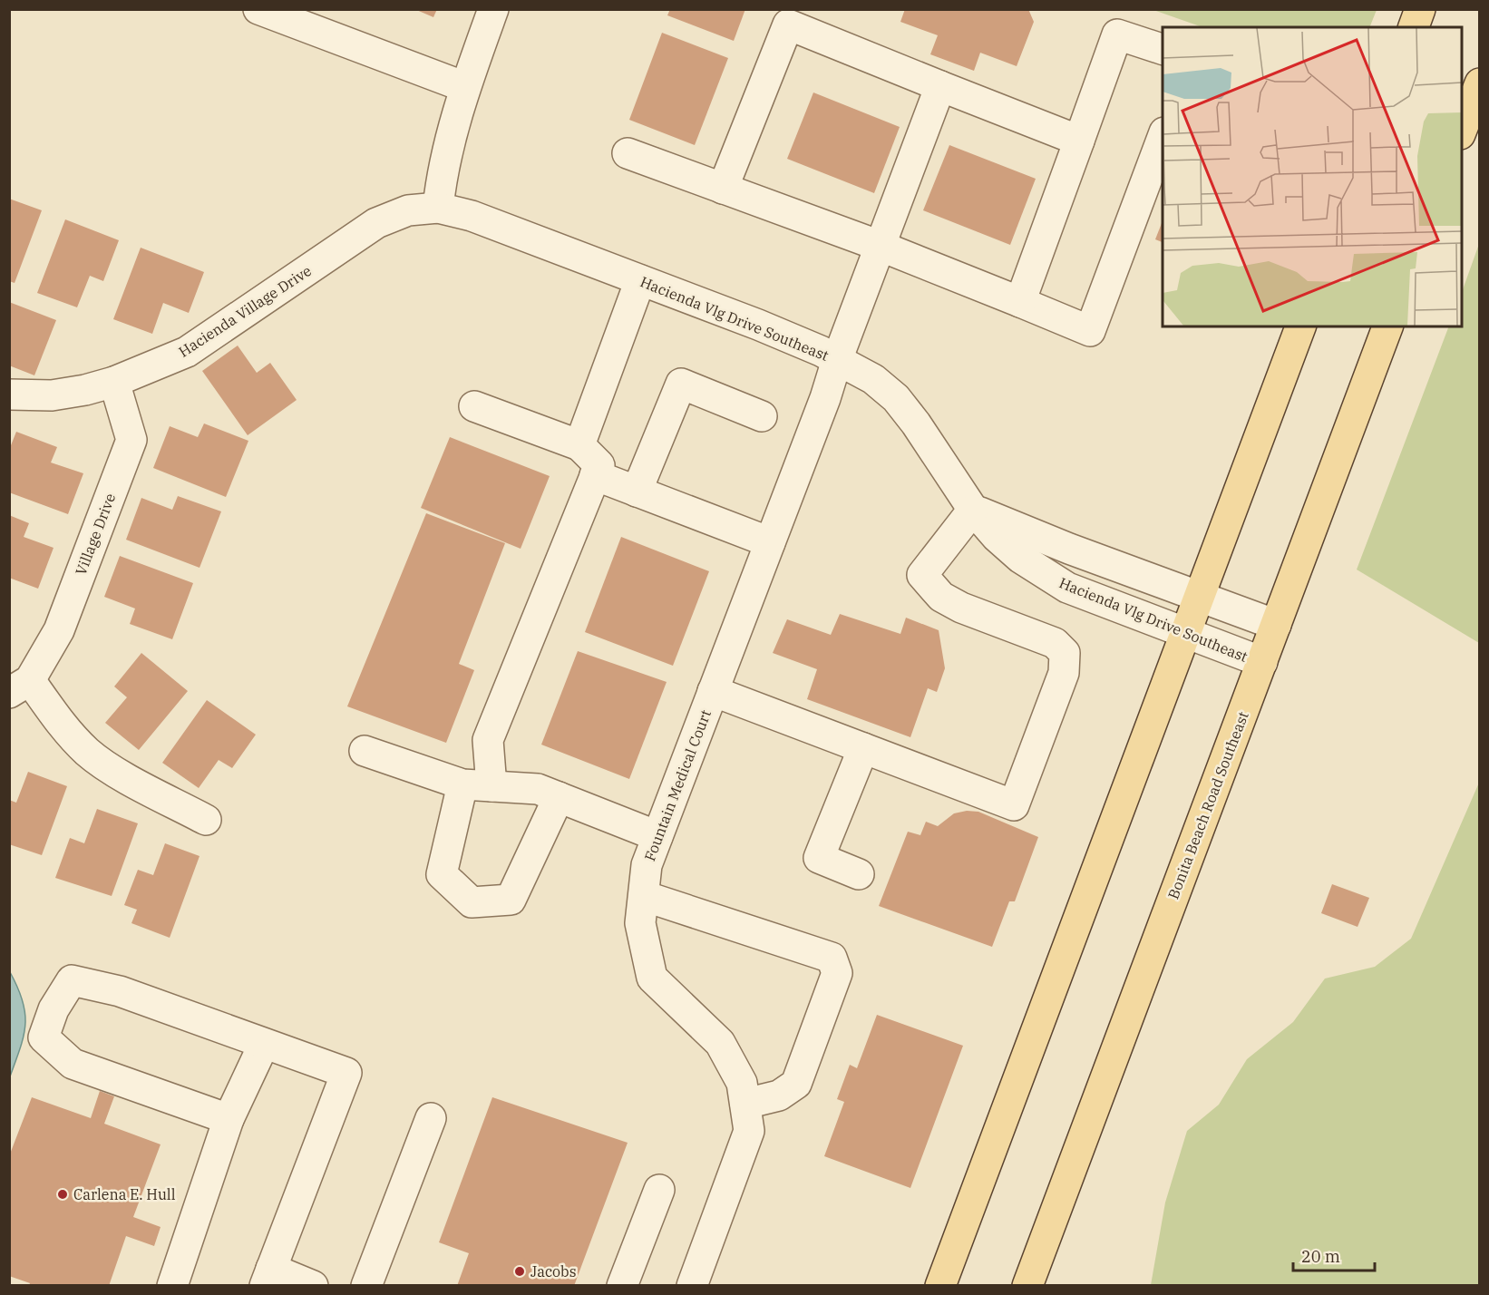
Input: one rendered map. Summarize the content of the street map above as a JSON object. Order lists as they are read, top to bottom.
{
  "streets": {
    "main road": ["Bonita Beach Road Southeast"],
    "street": [
      "Hacienda Village Drive",
      "Hacienda Vlg Drive Southeast",
      "Village Drive",
      "Fountain Medical Court"
    ]
  },
  "crossings": [
    ["Hacienda Village Drive", "Hacienda Vlg Drive Southeast"],
    ["Hacienda Village Drive", "Village Drive"],
    ["Hacienda Vlg Drive Southeast", "Fountain Medical Court"],
    ["Hacienda Vlg Drive Southeast", "Bonita Beach Road Southeast"]
  ],
  "places": ["Carlena E. Hull", "Jacobs"],
  "scale_bar": "20 m"
}
